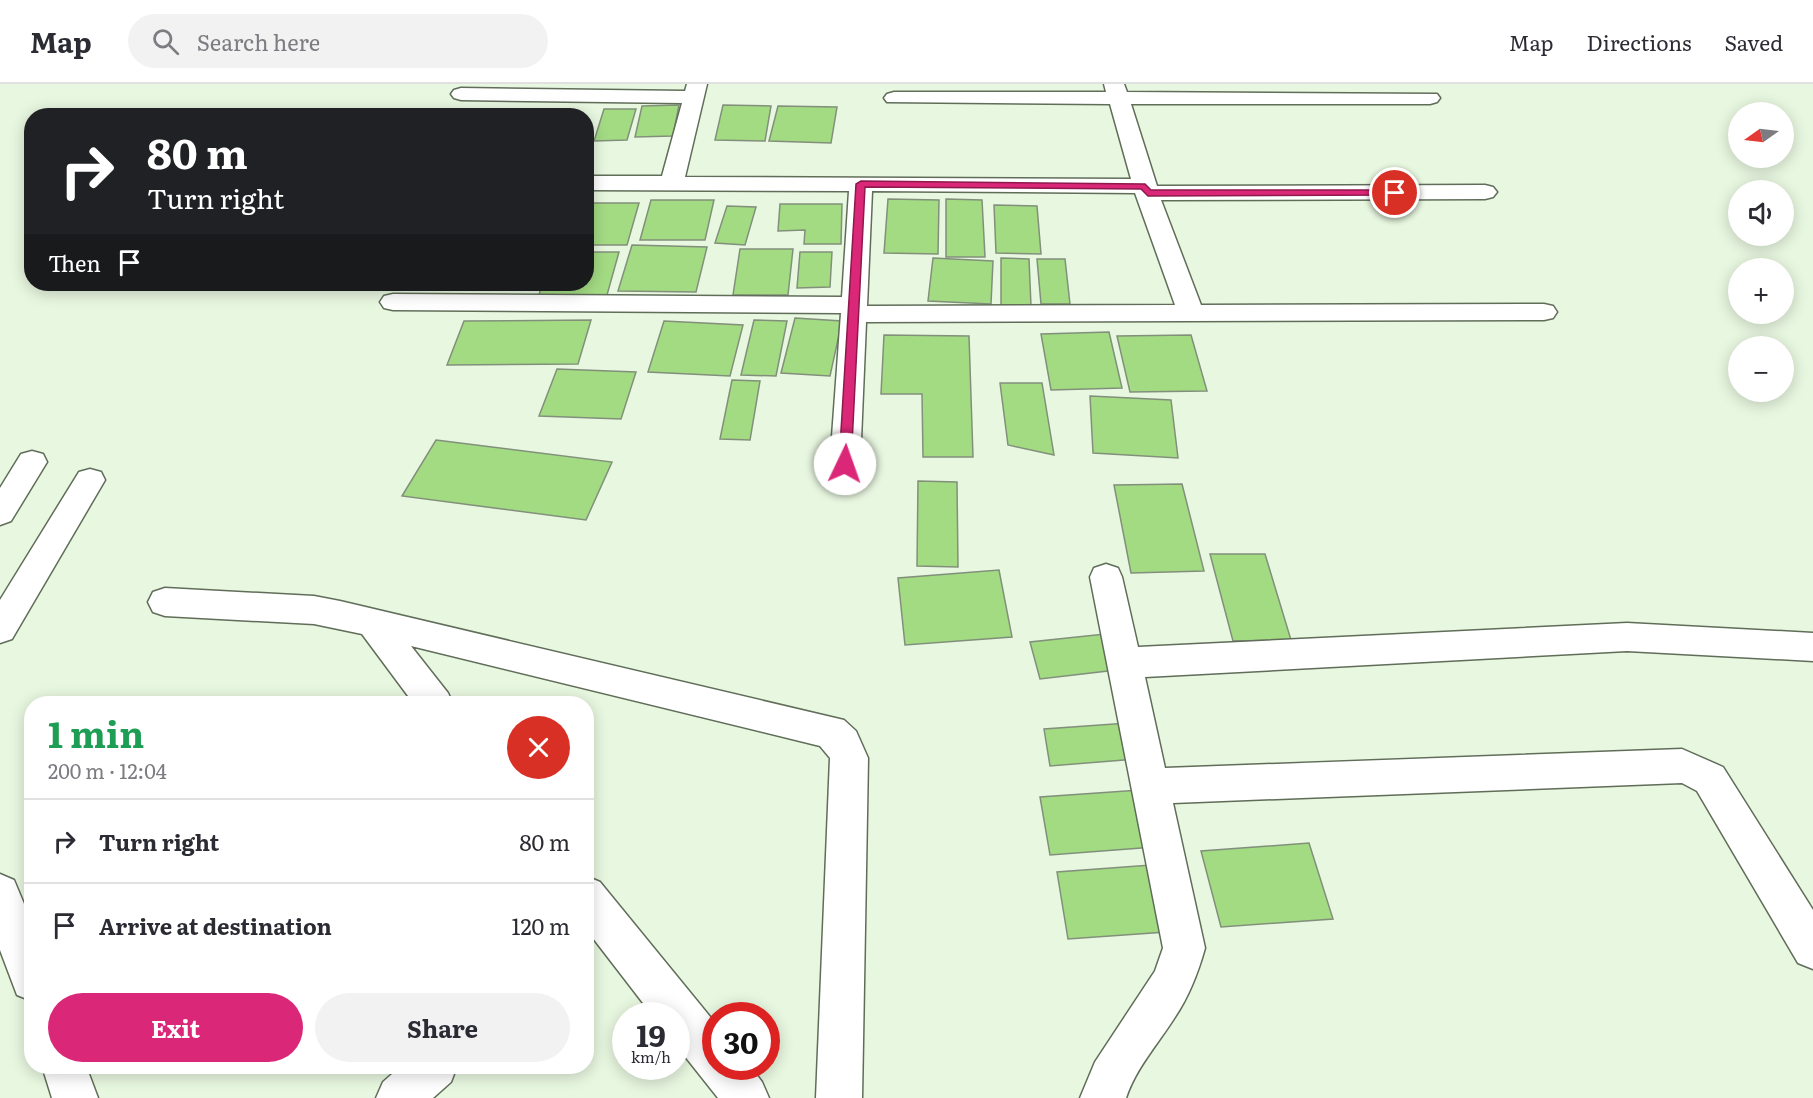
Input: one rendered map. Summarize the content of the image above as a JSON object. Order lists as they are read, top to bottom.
{
  "north": "left",
  "page": {
    "header": "Map",
    "search": "Search here",
    "nav": ["Map", "Directions", "Saved"],
    "map_buttons": ["+", "−"],
    "turn": ["80 m", "Turn right"],
    "then": "Then",
    "heading": ["1 min", "200 m · 12:04"],
    "list": [
      {
        "name": "Turn right",
        "value": "80 m"
      },
      {
        "name": "Arrive at destination",
        "value": "120 m"
      }
    ],
    "buttons": ["Exit", "Share"],
    "speed": "19 km/h",
    "limit": "30"
  }
}
